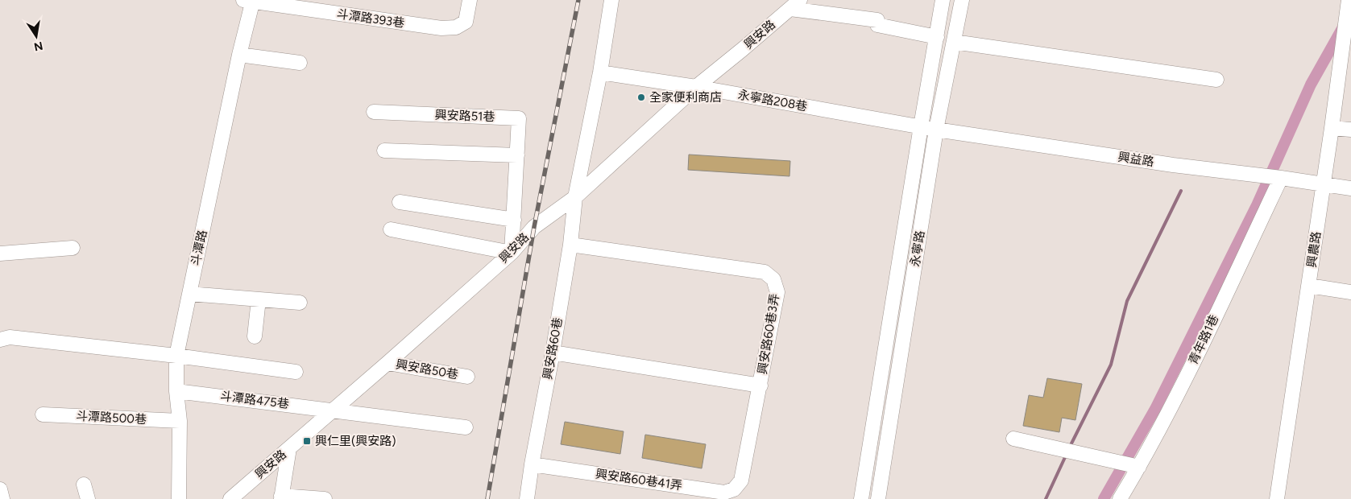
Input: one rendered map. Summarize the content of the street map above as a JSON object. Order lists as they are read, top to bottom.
{
  "streets": {
    "street": [
      "斗潭路393巷",
      "興安路",
      "永寧路208巷",
      "興安路51巷",
      "興益路",
      "斗潭路",
      "永寧路",
      "興農路",
      "興安路60巷3弄",
      "青年路1巷",
      "興安路60巷",
      "興安路50巷",
      "斗潭路475巷",
      "斗潭路500巷",
      "興安路60巷41弄"
    ]
  },
  "crossings": [
    ["斗潭路393巷", "斗潭路"],
    ["興安路", "永寧路208巷"],
    ["興安路", "興安路51巷"],
    ["興安路", "興安路60巷"],
    ["興安路", "興安路50巷"],
    ["興安路", "斗潭路475巷"],
    ["永寧路208巷", "興益路"],
    ["永寧路208巷", "永寧路"],
    ["永寧路208巷", "興安路60巷"],
    ["興益路", "永寧路"],
    ["興益路", "興農路"],
    ["興益路", "青年路1巷"],
    ["斗潭路", "斗潭路475巷"],
    ["斗潭路", "斗潭路500巷"],
    ["興安路60巷3弄", "興安路60巷"],
    ["興安路60巷3弄", "興安路60巷41弄"],
    ["興安路60巷", "興安路60巷41弄"]
  ],
  "places": {
    "other": ["全家便利商店"],
    "transit": ["興仁里(興安路)"]
  },
  "north": "bottom"
}
